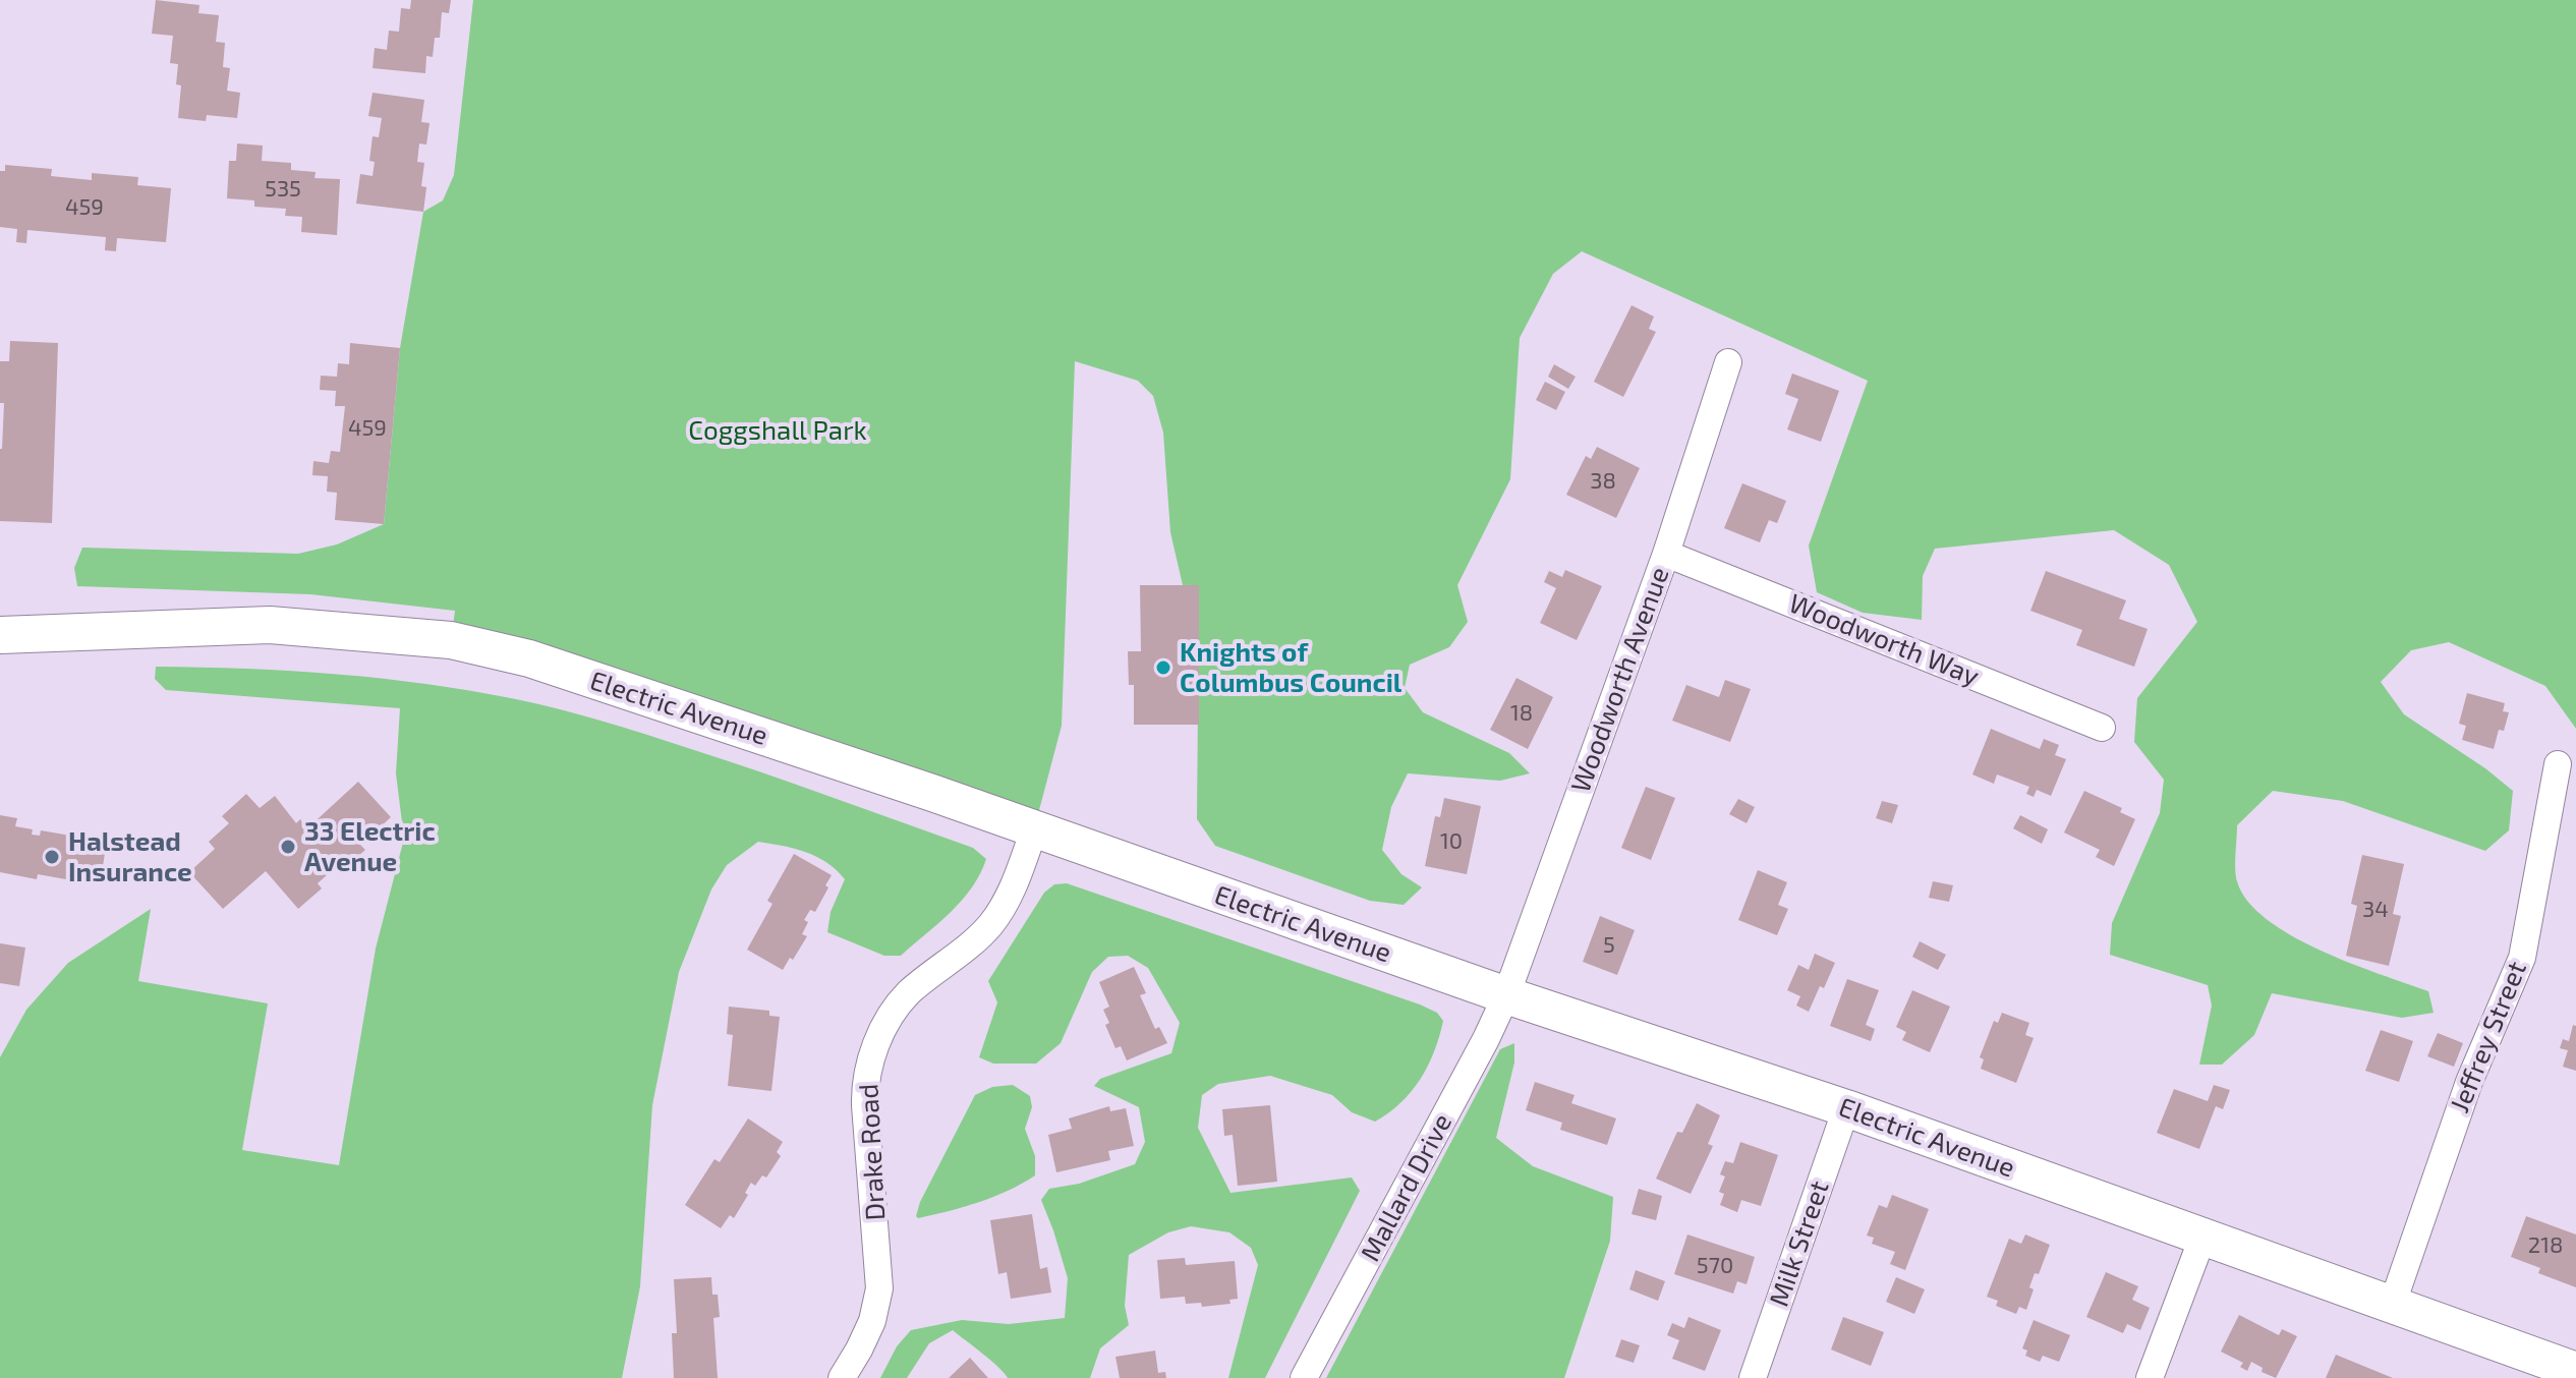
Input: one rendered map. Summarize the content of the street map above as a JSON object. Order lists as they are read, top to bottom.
{
  "streets": {
    "main road": ["Electric Avenue"],
    "street": [
      "Woodworth Way",
      "Woodworth Avenue",
      "Jeffrey Street",
      "Drake Road",
      "Mallard Drive",
      "Milk Street"
    ]
  },
  "crossings": [
    ["Woodworth Way", "Woodworth Avenue"],
    ["Woodworth Avenue", "Electric Avenue"],
    ["Woodworth Avenue", "Mallard Drive"],
    ["Electric Avenue", "Jeffrey Street"],
    ["Electric Avenue", "Drake Road"],
    ["Electric Avenue", "Mallard Drive"],
    ["Electric Avenue", "Milk Street"]
  ],
  "parks": ["Coggshall Park"],
  "places": ["Knights of Columbus Council", "33 Electric Avenue", "Halstead Insurance"],
  "house_numbers": [
    "535",
    "459",
    "459",
    "38",
    "18",
    "10",
    "34",
    "5",
    "218",
    "570"
  ]
}
